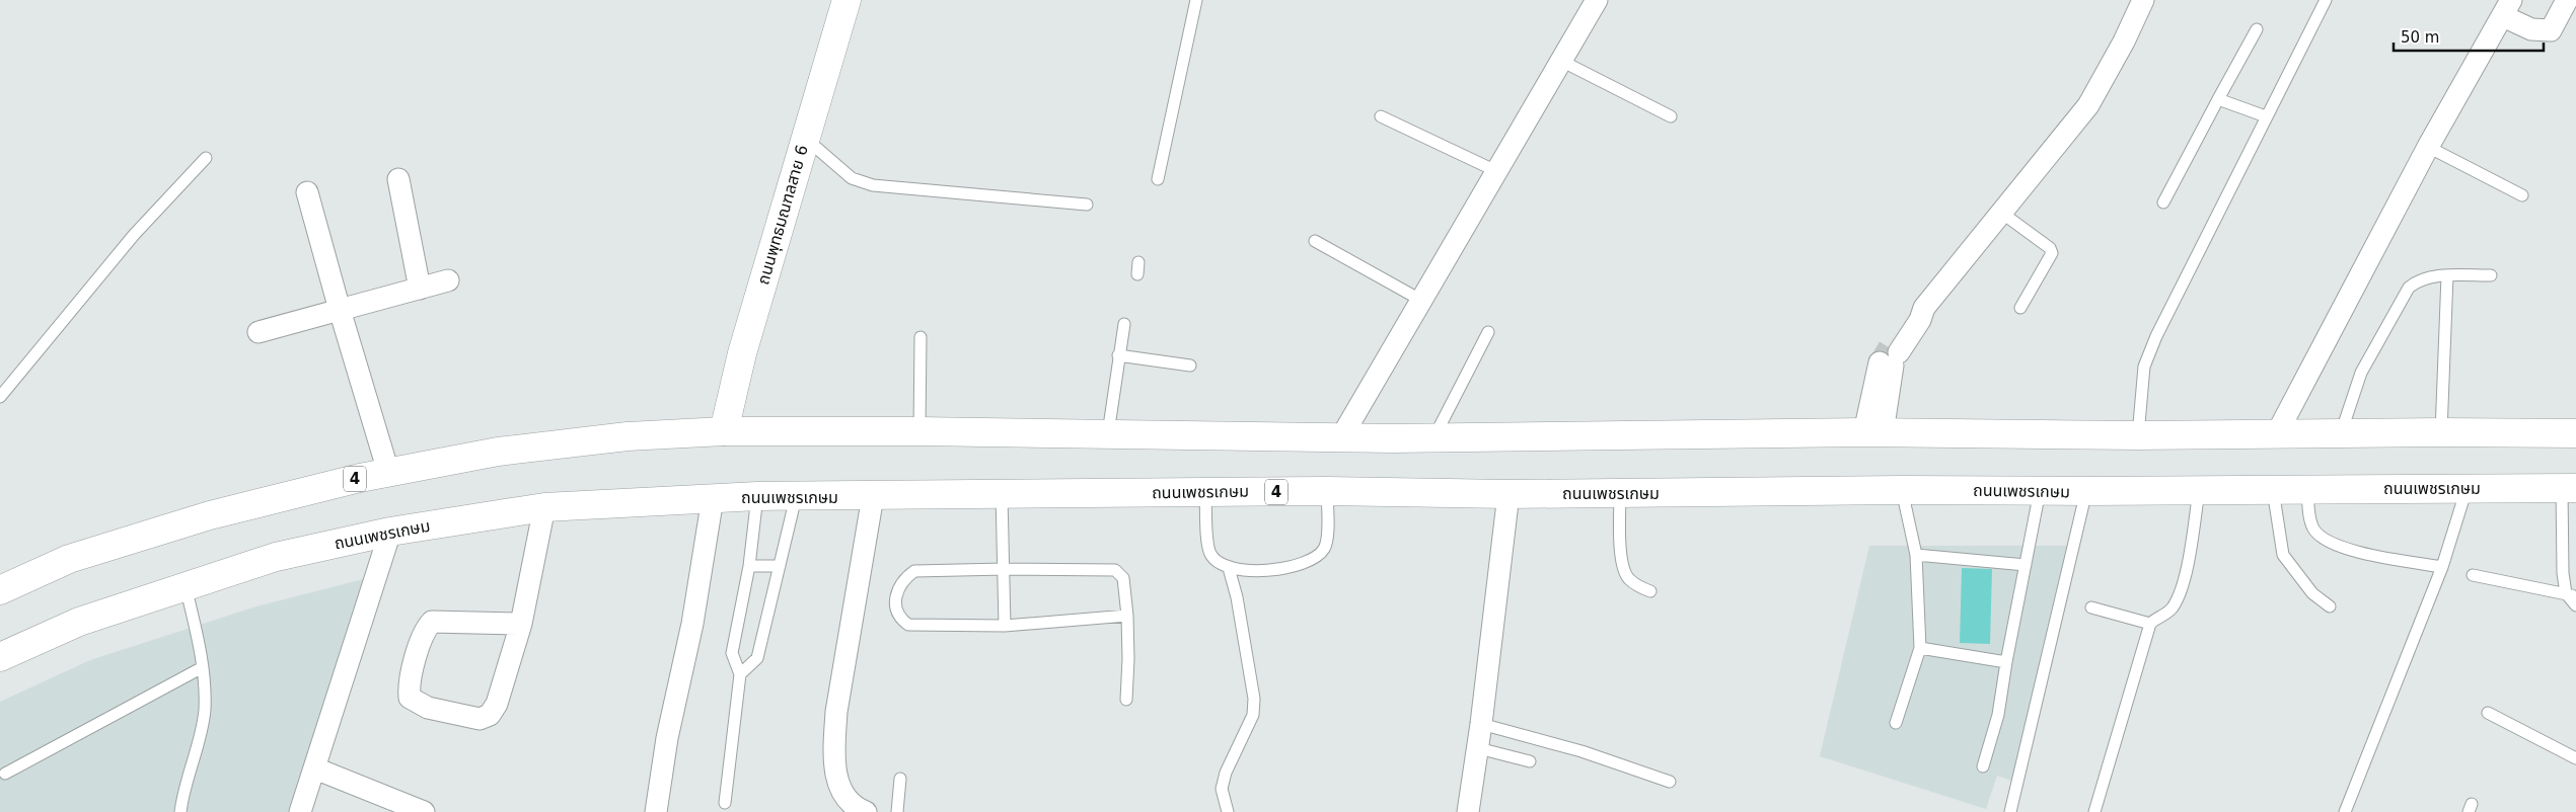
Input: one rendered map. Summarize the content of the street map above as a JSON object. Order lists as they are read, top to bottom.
{
  "streets": {
    "main road": ["ถนนพุทธมณฑลสาย 6", "4", "ถนนเพชรเกษม"]
  },
  "crossings": [
    ["ถนนพุทธมณฑลสาย 6", "4"]
  ],
  "scale_bar": "50 m"
}
